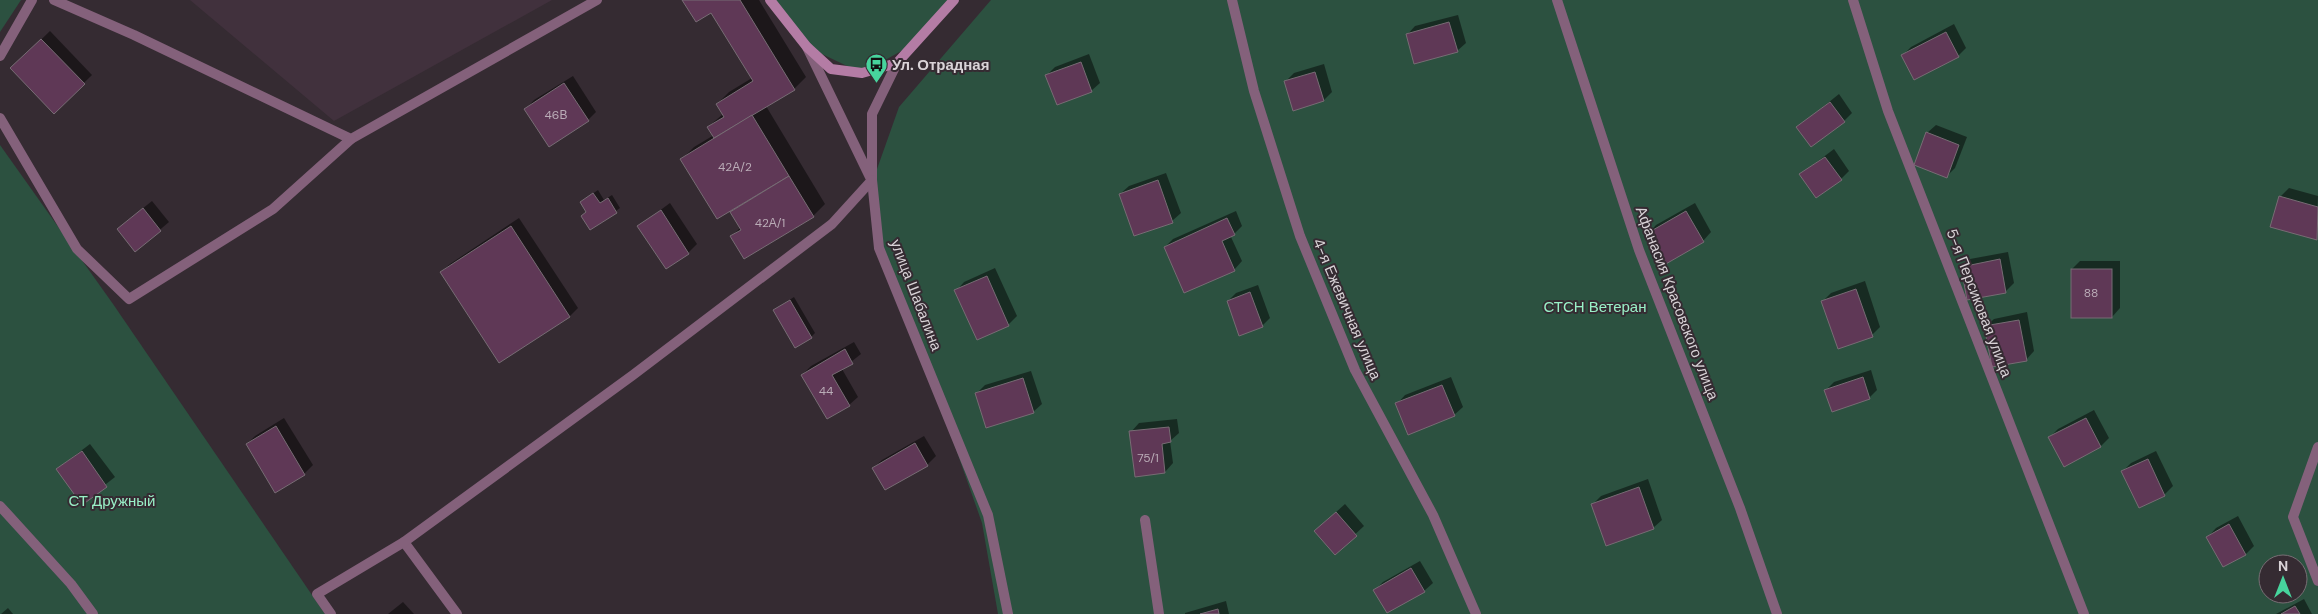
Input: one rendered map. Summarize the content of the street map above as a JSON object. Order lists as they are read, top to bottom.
{
  "streets": {
    "main road": ["улица Шабалина"],
    "street": ["Афанасия Красовского улица", "5-я Персиковая улица", "4-я Ежевичная улица"]
  },
  "parks": ["СТСН Ветеран", "СТ Дружный"],
  "places": {
    "bus stop": ["Ул. Отрадная"]
  },
  "house_numbers": [
    "46В",
    "42А/2",
    "42А/1",
    "88",
    "44",
    "75/1"
  ],
  "north": "top"
}
